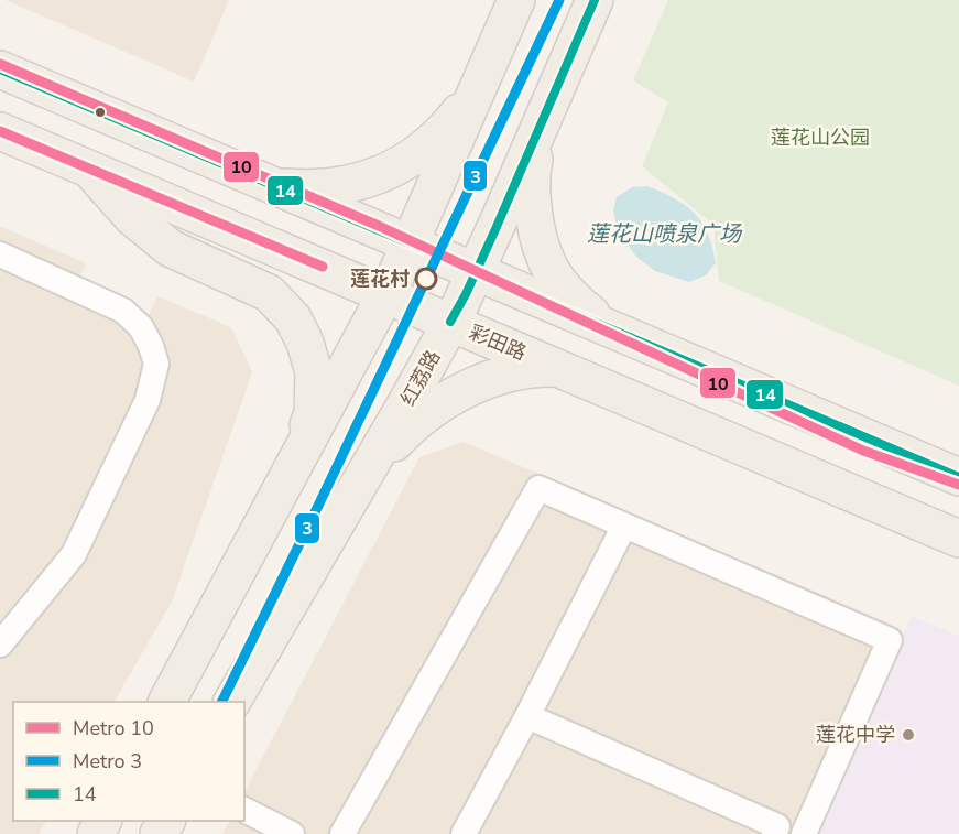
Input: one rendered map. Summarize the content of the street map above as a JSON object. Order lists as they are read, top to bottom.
{
  "streets": {
    "main road": ["彩田路", "红荔路"]
  },
  "crossings": [
    ["彩田路", "红荔路"]
  ],
  "water": ["莲花山喷泉广场"],
  "parks": ["莲花山公园"],
  "places": ["莲花村", "莲花中学"],
  "lines": ["metro line 3", "transit line 14", "metro line 10"],
  "legend": ["Metro 10", "Metro 3", "14"]
}
